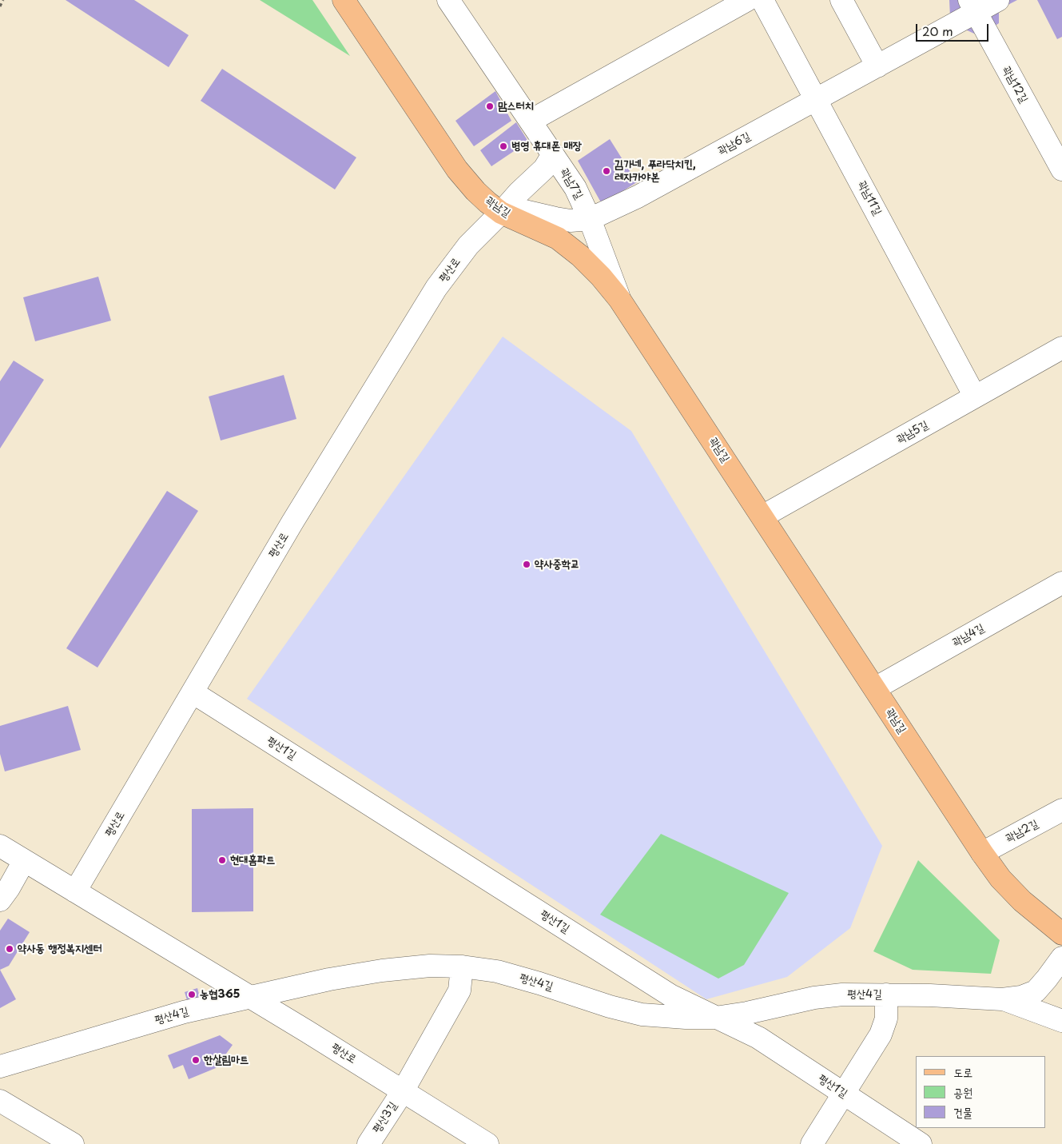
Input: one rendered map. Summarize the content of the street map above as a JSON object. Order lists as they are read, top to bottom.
{
  "streets": {
    "main road": ["곽남길"],
    "street": [
      "곽남12길",
      "곽남6길",
      "곽남7길",
      "곽남11길",
      "평산로",
      "곽남5길",
      "곽남4길",
      "평산1길",
      "곽남2길",
      "평산4길",
      "평산3길"
    ]
  },
  "crossings": [
    ["곽남12길", "곽남6길"],
    ["곽남6길", "곽남7길"],
    ["곽남6길", "곽남11길"],
    ["곽남7길", "곽남길"],
    ["곽남7길", "평산로"],
    ["곽남11길", "곽남5길"],
    ["곽남길", "평산로"],
    ["곽남길", "곽남5길"],
    ["곽남길", "곽남4길"],
    ["곽남길", "곽남2길"],
    ["평산로", "평산1길"],
    ["평산로", "평산4길"],
    ["평산로", "평산3길"],
    ["평산1길", "평산4길"],
    ["평산4길", "평산3길"]
  ],
  "places": [
    "맘스터치",
    "병영 휴대폰 매장",
    "김가네, 푸라닥치킨, 레자카야본",
    "약사중학교",
    "현대홈파트",
    "약사동 행정복지센터",
    "농협365",
    "한살림마트"
  ],
  "legend": ["도로", "공원", "건물"],
  "scale_bar": "20 m"
}
